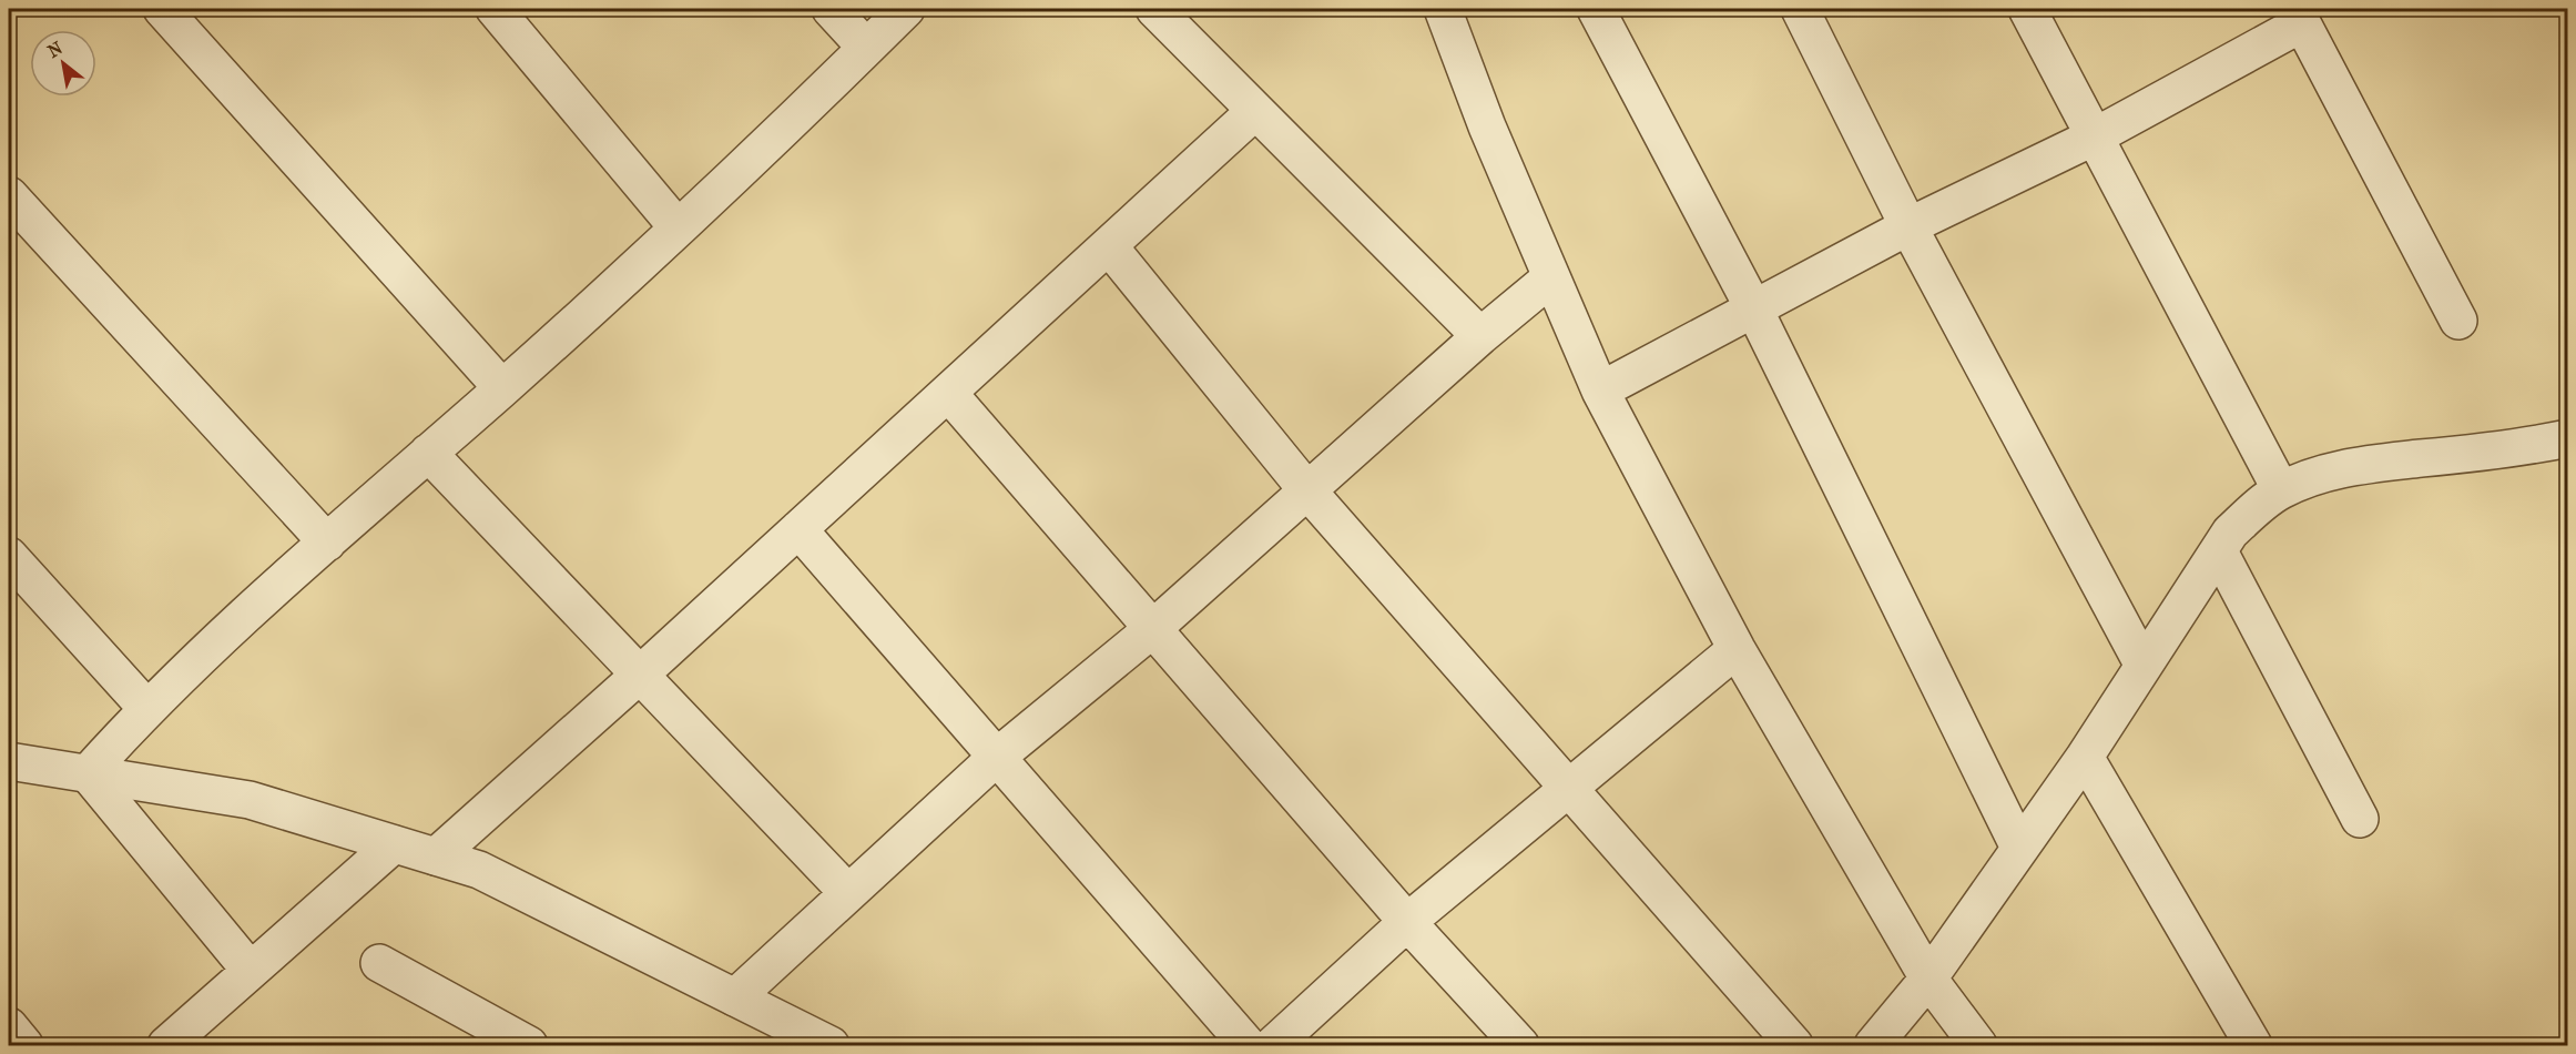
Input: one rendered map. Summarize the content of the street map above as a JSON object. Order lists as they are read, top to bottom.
{
  "north": "top left"
}
